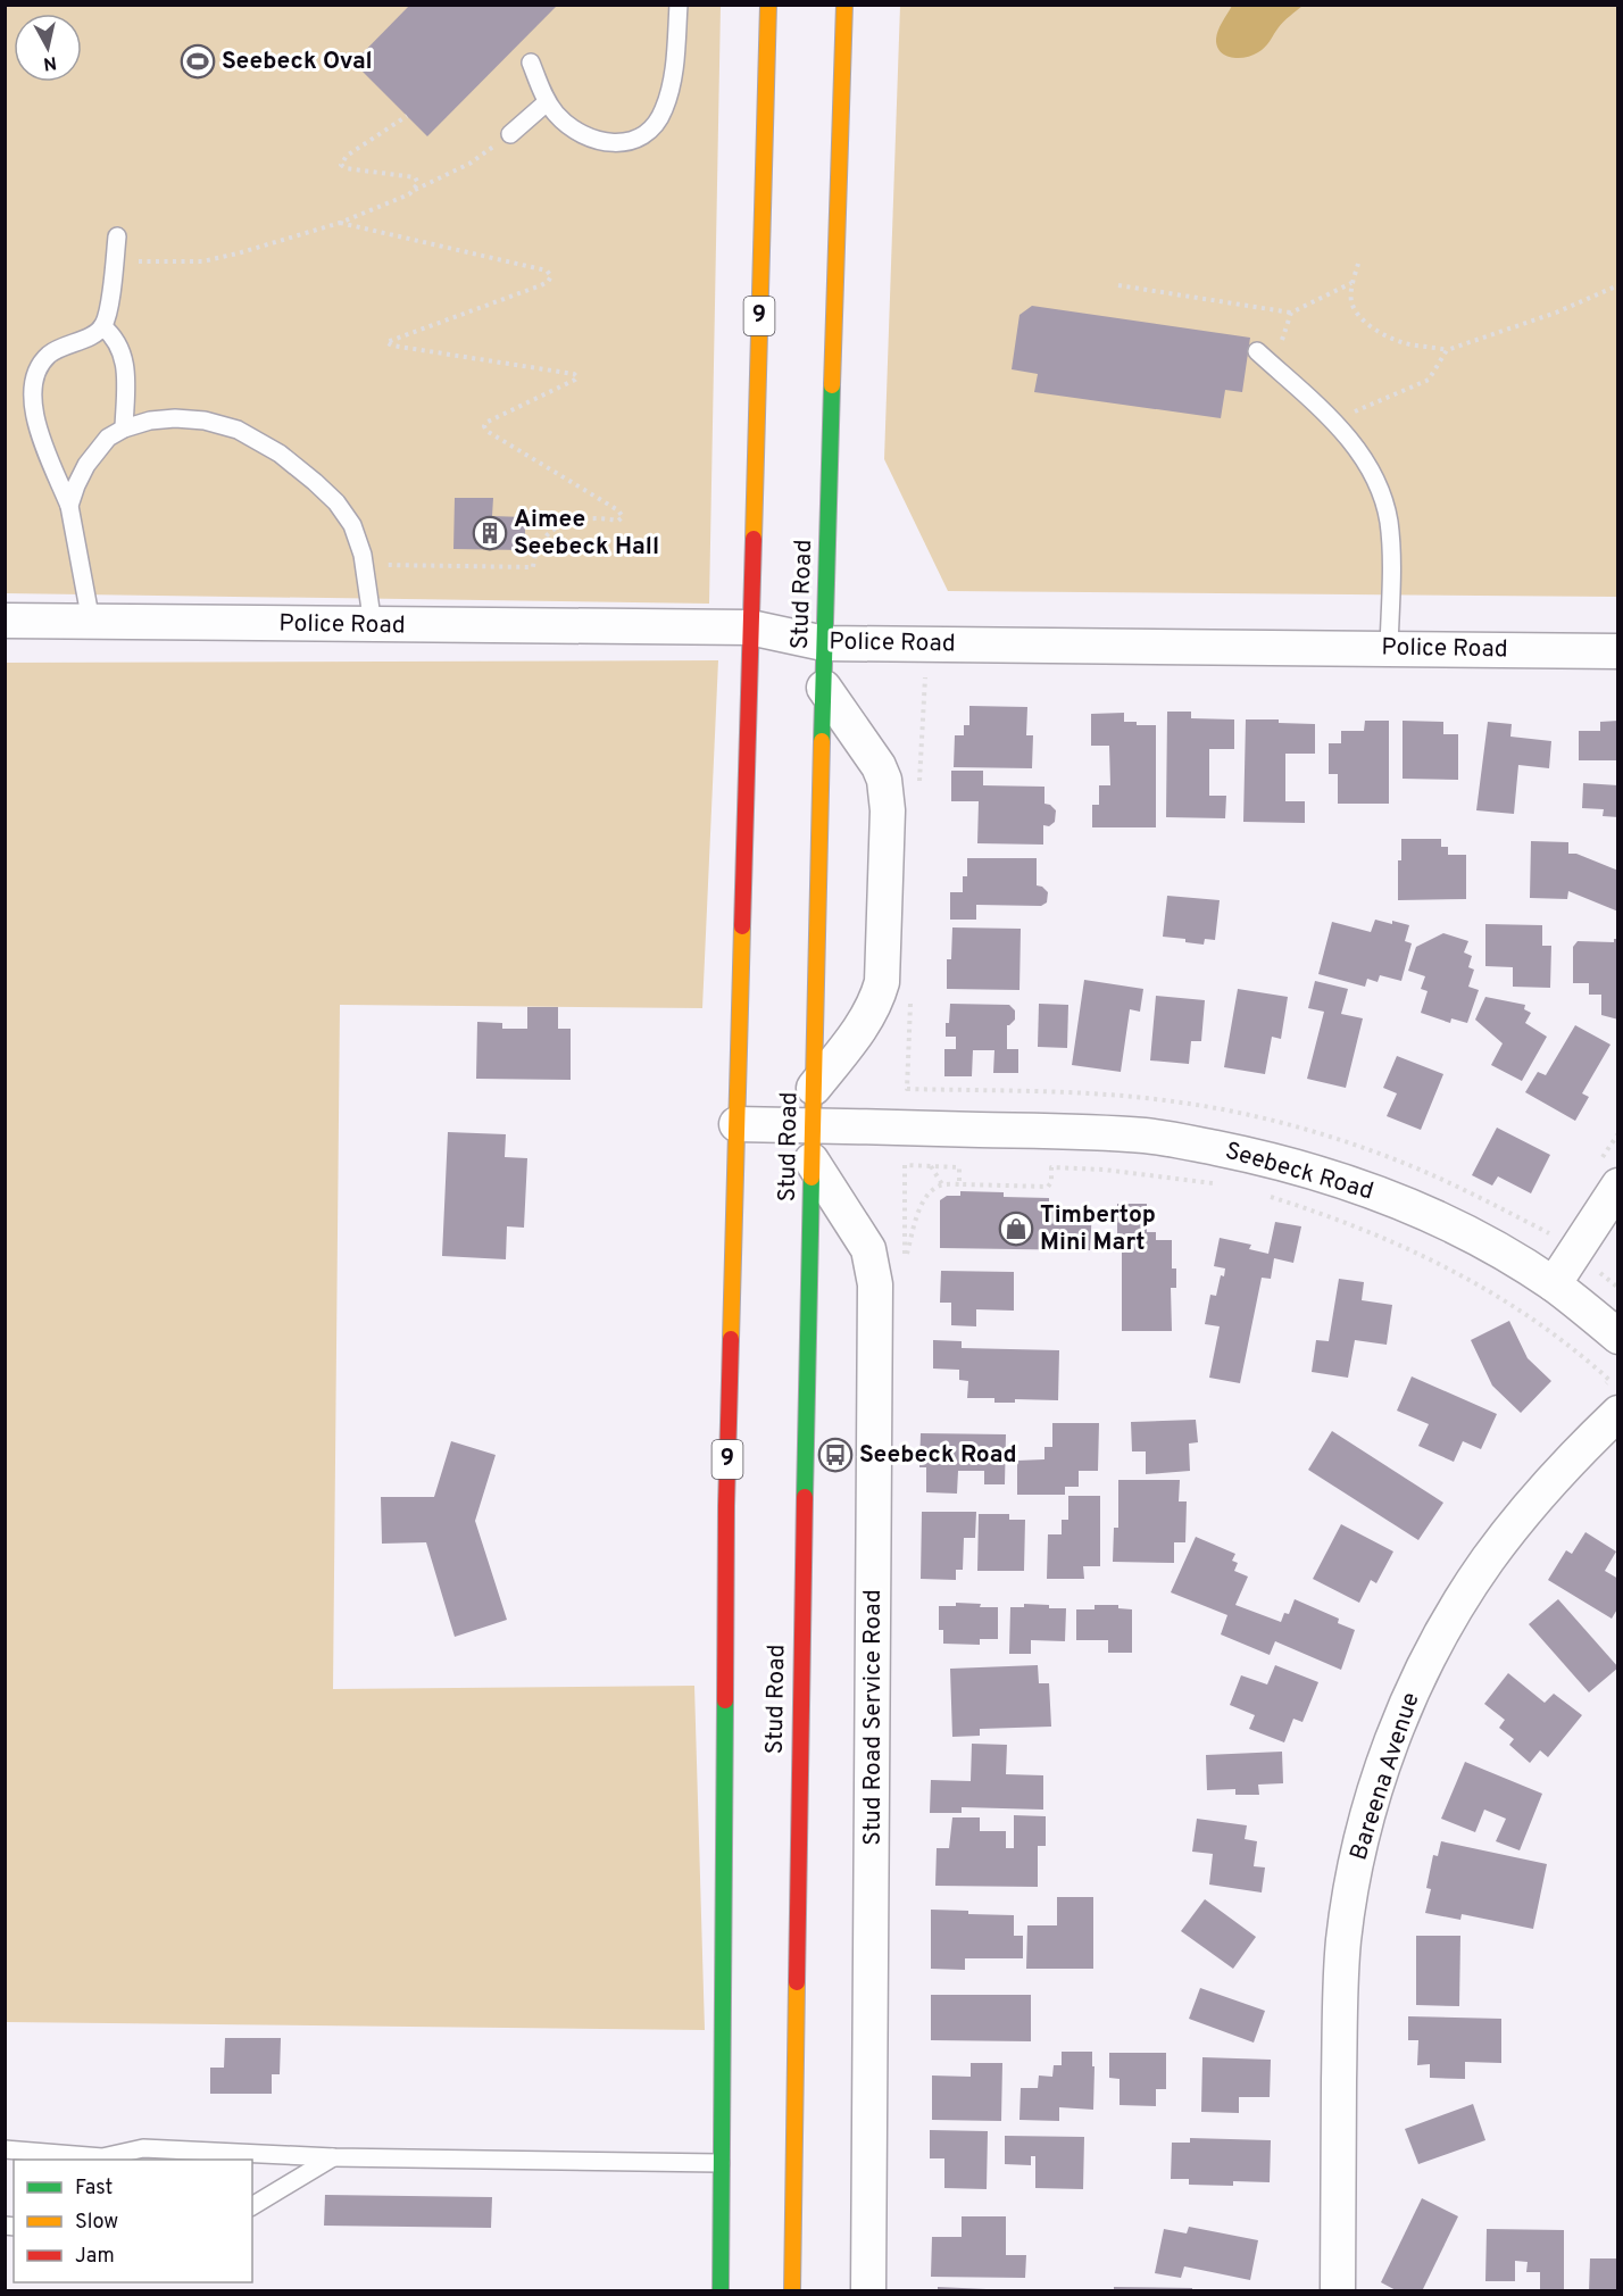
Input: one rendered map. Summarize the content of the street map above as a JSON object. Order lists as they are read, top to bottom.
{
  "streets": {
    "highway": ["9", "Stud Road"],
    "street": [
      "Police Road",
      "Seebeck Road",
      "Stud Road Service Road",
      "Bareena Avenue"
    ]
  },
  "crossings": [
    ["9", "Police Road"],
    ["9", "Seebeck Road"],
    ["Stud Road", "Police Road"],
    ["Stud Road", "Seebeck Road"],
    ["Stud Road", "Stud Road Service Road"]
  ],
  "places": {
    "sports": ["Seebeck Oval"],
    "building": ["Aimee Seebeck Hall"],
    "shop": ["Timbertop Mini Mart"],
    "bus stop": ["Seebeck Road"]
  },
  "legend": ["Fast", "Slow", "Jam"],
  "north": "bottom"
}
